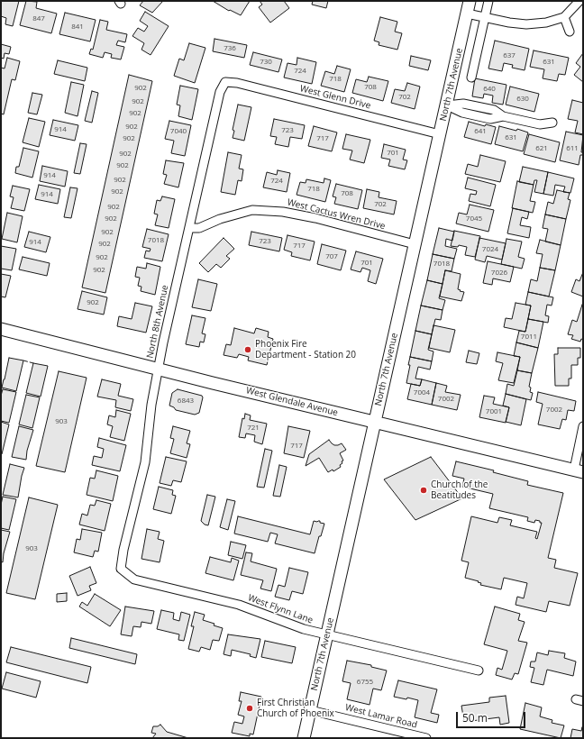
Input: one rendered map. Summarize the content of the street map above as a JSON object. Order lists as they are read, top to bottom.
{
  "streets": {
    "main road": ["North 7th Avenue", "West Glendale Avenue"],
    "street": [
      "West Glenn Drive",
      "West Cactus Wren Drive",
      "North 8th Avenue",
      "West Flynn Lane",
      "West Lamar Road"
    ]
  },
  "crossings": [
    ["North 7th Avenue", "West Glenn Drive"],
    ["North 7th Avenue", "West Cactus Wren Drive"],
    ["North 7th Avenue", "West Glendale Avenue"],
    ["North 7th Avenue", "West Flynn Lane"],
    ["North 7th Avenue", "West Lamar Road"],
    ["West Glenn Drive", "North 8th Avenue"],
    ["West Cactus Wren Drive", "North 8th Avenue"],
    ["North 8th Avenue", "West Glendale Avenue"],
    ["North 8th Avenue", "West Flynn Lane"]
  ],
  "places": ["Phoenix Fire Department - Station 20", "Church of the Beatitudes", "First Christian Church of Phoenix"],
  "house_numbers": [
    "847",
    "841",
    "736",
    "637",
    "730",
    "631",
    "724",
    "718",
    "708",
    "902",
    "640",
    "702",
    "630",
    "902",
    "902",
    "902",
    "914",
    "723",
    "7040",
    "641",
    "631",
    "902",
    "717",
    "621",
    "611",
    "701",
    "902",
    "902",
    "914",
    "902",
    "724",
    "718",
    "902",
    "708",
    "914",
    "702",
    "902",
    "902",
    "7045",
    "902",
    "7018",
    "723",
    "914",
    "902",
    "717",
    "7024",
    "707",
    "902",
    "701",
    "7018",
    "902",
    "7026",
    "902",
    "7011",
    "7004",
    "7002",
    "6843",
    "7002",
    "7001",
    "903",
    "721",
    "717",
    "903",
    "6755"
  ],
  "scale_bar": "50 m"
}
